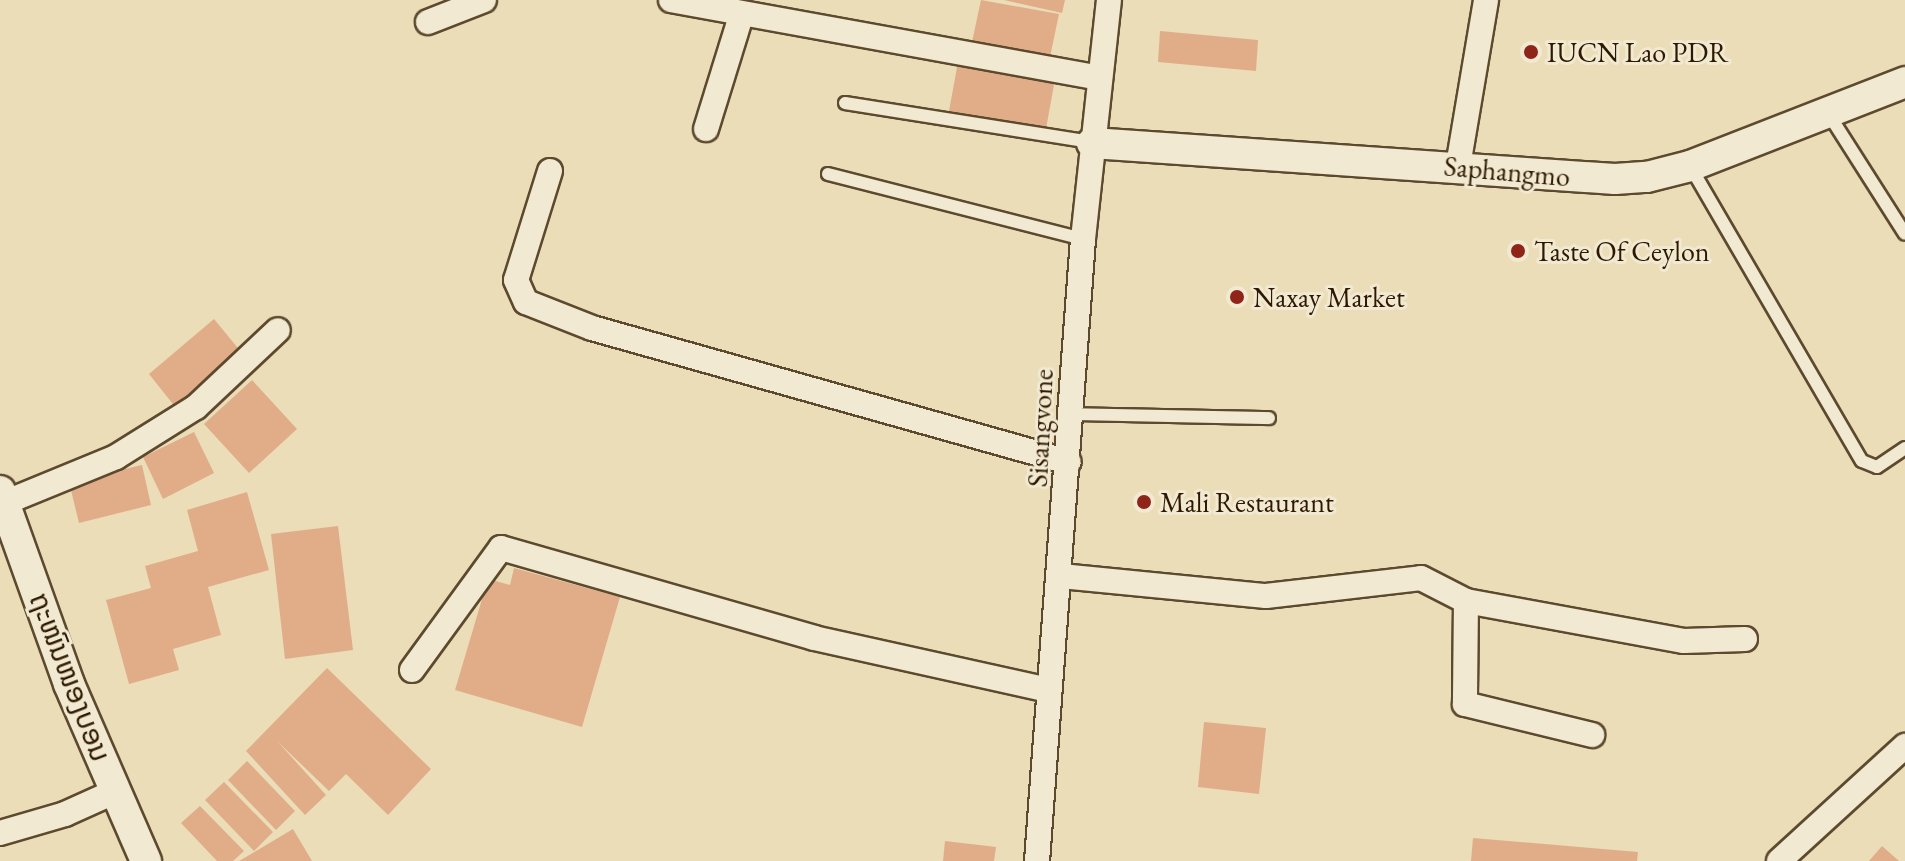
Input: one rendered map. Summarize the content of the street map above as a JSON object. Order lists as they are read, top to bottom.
{
  "streets": {
    "street": ["Saphangmo", "Sisangvone", "ຖະໜົນໜອງບອນ"]
  },
  "crossings": [
    ["Saphangmo", "Sisangvone"]
  ],
  "places": [
    "IUCN Lao PDR",
    "Taste Of Ceylon",
    "Naxay Market",
    "Mali Restaurant"
  ]
}
